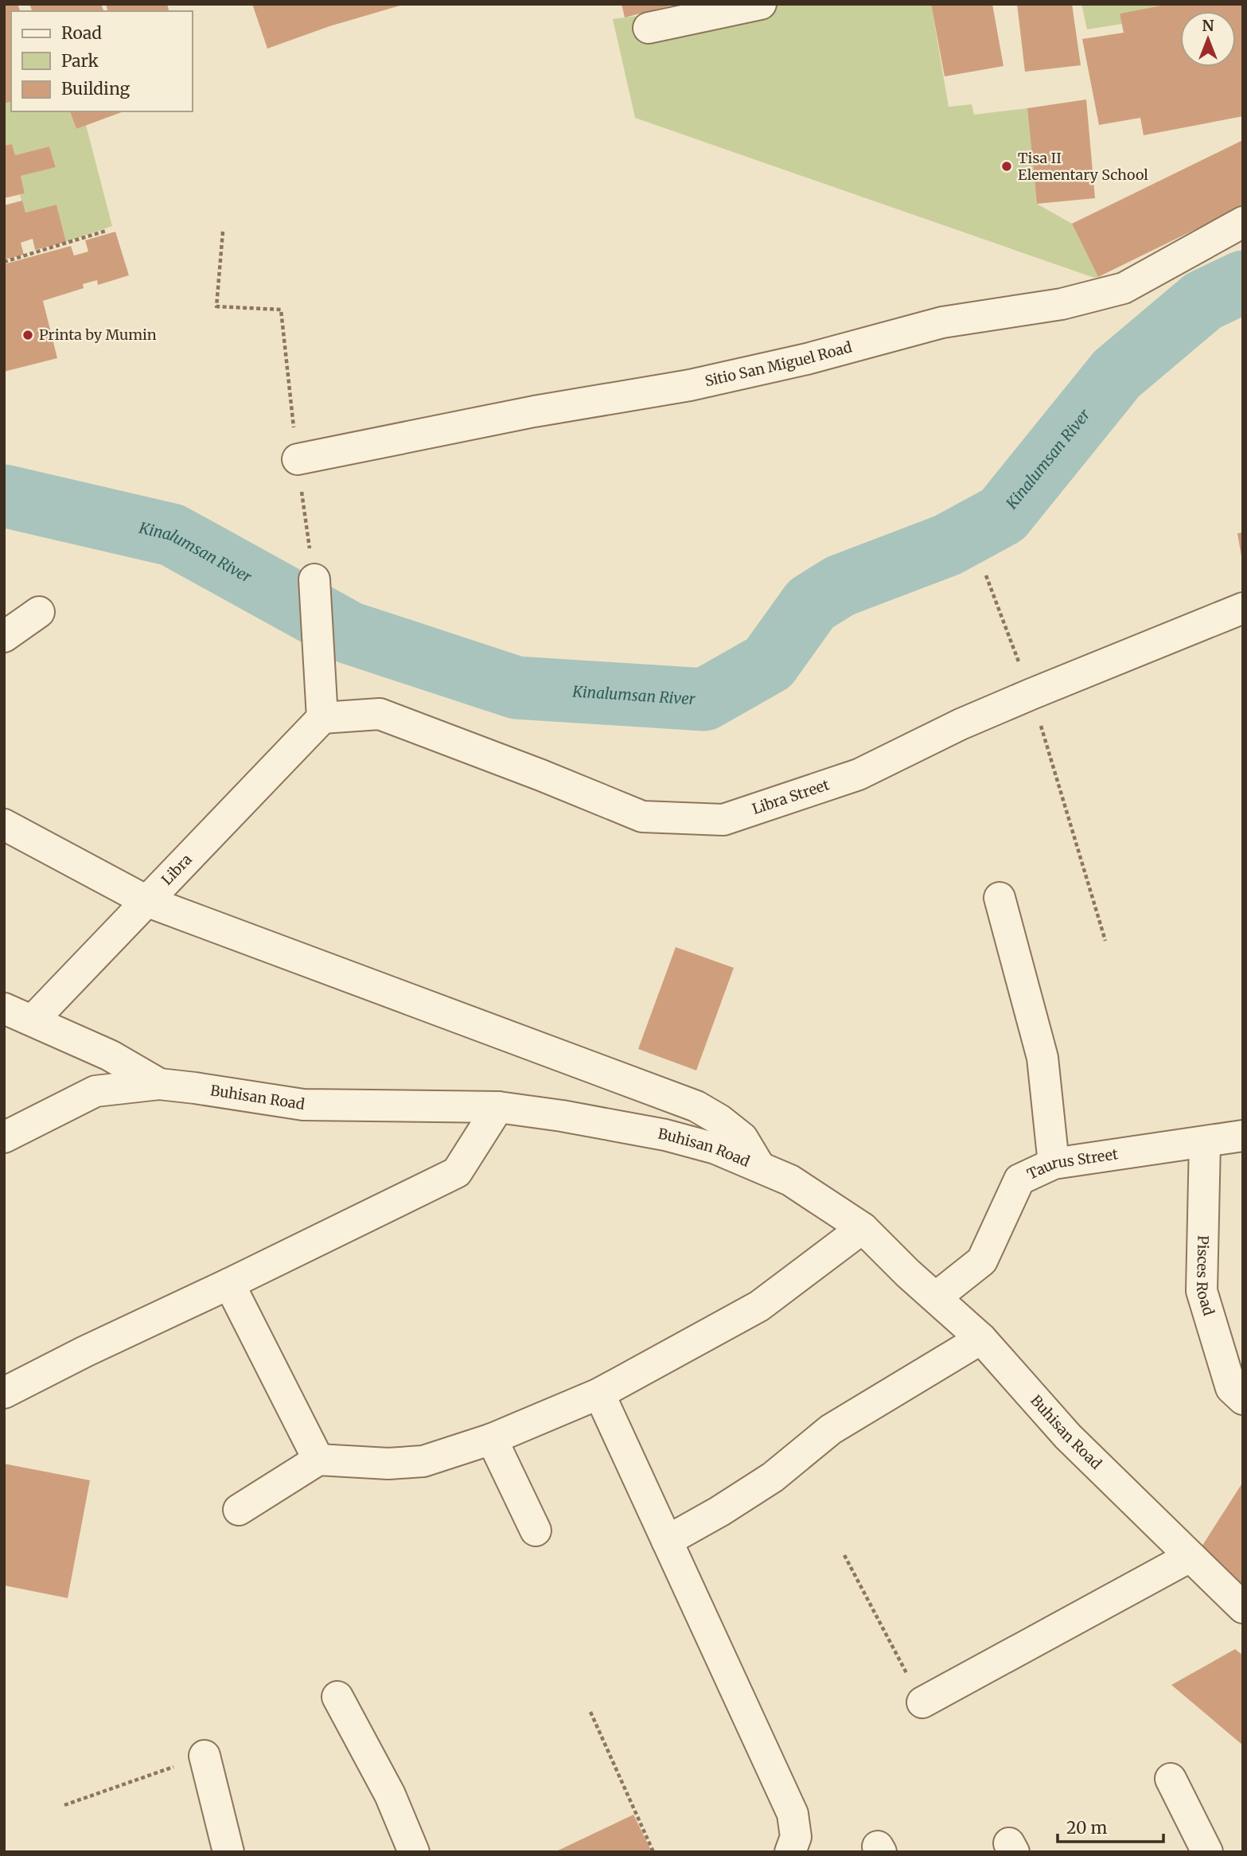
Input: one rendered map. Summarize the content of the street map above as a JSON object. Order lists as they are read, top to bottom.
{
  "streets": {
    "street": [
      "Sitio San Miguel Road",
      "Libra Street",
      "Libra",
      "Buhisan Road",
      "Taurus Street",
      "Pisces Road"
    ]
  },
  "crossings": [
    ["Libra Street", "Libra"],
    ["Buhisan Road", "Taurus Street"],
    ["Taurus Street", "Pisces Road"]
  ],
  "water": ["Kinalumsan River"],
  "places": ["Tisa II Elementary School", "Printa by Mumin"],
  "legend": ["Road", "Park", "Building"],
  "scale_bar": "20 m",
  "north": "top"
}
